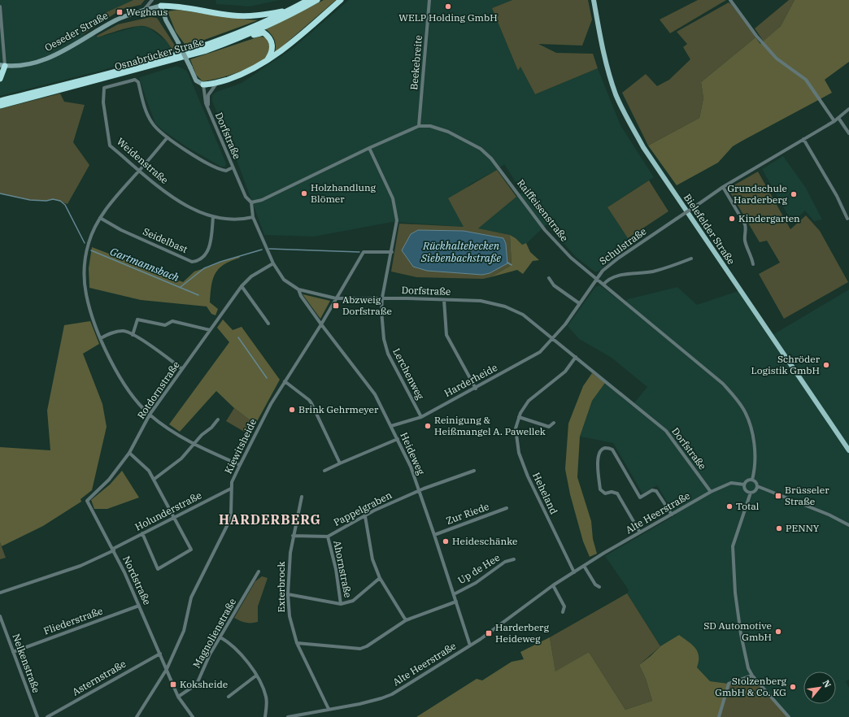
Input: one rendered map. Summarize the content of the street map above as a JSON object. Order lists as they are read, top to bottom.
{
  "streets": {
    "highway": ["Osnabrücker Straße"],
    "main road": ["Bielefelder Straße"],
    "street": [
      "Oeseder Straße",
      "Beekebreite",
      "Dorfstraße",
      "Weidenstraße",
      "Raiffeisenstraße",
      "Seidelbast",
      "Schulstraße",
      "Lerchenweg",
      "Harderheide",
      "Rotdornstraße",
      "Kiewitsheide",
      "Heideweg",
      "Heheland",
      "Pappelgraben",
      "Holunderstraße",
      "Alte Heerstraße",
      "Zur Riede",
      "Ahornstraße",
      "Up de Hee",
      "Nordstraße",
      "Exterbrock",
      "Fliederstraße",
      "Magnolienstraße",
      "Nelkenstraße",
      "Asternstraße"
    ]
  },
  "crossings": [
    ["Beekebreite", "Raiffeisenstraße"],
    ["Dorfstraße", "Weidenstraße"],
    ["Dorfstraße", "Raiffeisenstraße"],
    ["Dorfstraße", "Schulstraße"],
    ["Dorfstraße", "Lerchenweg"],
    ["Dorfstraße", "Harderheide"],
    ["Dorfstraße", "Rotdornstraße"],
    ["Dorfstraße", "Kiewitsheide"],
    ["Dorfstraße", "Heideweg"],
    ["Dorfstraße", "Heheland"],
    ["Dorfstraße", "Alte Heerstraße"],
    ["Weidenstraße", "Seidelbast"],
    ["Raiffeisenstraße", "Schulstraße"],
    ["Raiffeisenstraße", "Lerchenweg"],
    ["Raiffeisenstraße", "Alte Heerstraße"],
    ["Schulstraße", "Harderheide"],
    ["Lerchenweg", "Harderheide"],
    ["Lerchenweg", "Kiewitsheide"],
    ["Harderheide", "Heideweg"],
    ["Rotdornstraße", "Nordstraße"],
    ["Kiewitsheide", "Heideweg"],
    ["Kiewitsheide", "Holunderstraße"],
    ["Kiewitsheide", "Nordstraße"],
    ["Heideweg", "Pappelgraben"],
    ["Heideweg", "Alte Heerstraße"],
    ["Heideweg", "Zur Riede"],
    ["Heideweg", "Up de Hee"],
    ["Heheland", "Alte Heerstraße"],
    ["Pappelgraben", "Ahornstraße"],
    ["Pappelgraben", "Exterbrock"],
    ["Holunderstraße", "Nordstraße"],
    ["Alte Heerstraße", "Exterbrock"],
    ["Nordstraße", "Fliederstraße"],
    ["Nordstraße", "Asternstraße"],
    ["Fliederstraße", "Nelkenstraße"]
  ],
  "districts": ["HARDERBERG"],
  "water": ["Rückhaltebecken Siebenbachstraße", "Gartmannsbach"],
  "places": {
    "other": [
      "WELP Holding GmbH",
      "Holzhandlung Blömer",
      "Grundschule Harderberg",
      "Kindergarten",
      "Schröder Logistik GmbH",
      "Brink Gehrmeyer",
      "Reinigung & Heißmangel A. Pawellek",
      "Total",
      "PENNY",
      "Heideschänke",
      "SD Automotive GmbH",
      "Stolzenberg GmbH & Co. KG"
    ],
    "transit": [
      "Weghaus",
      "Abzweig Dorfstraße",
      "Brüsseler Straße",
      "Harderberg Heideweg",
      "Koksheide"
    ]
  },
  "north": "top right"
}
